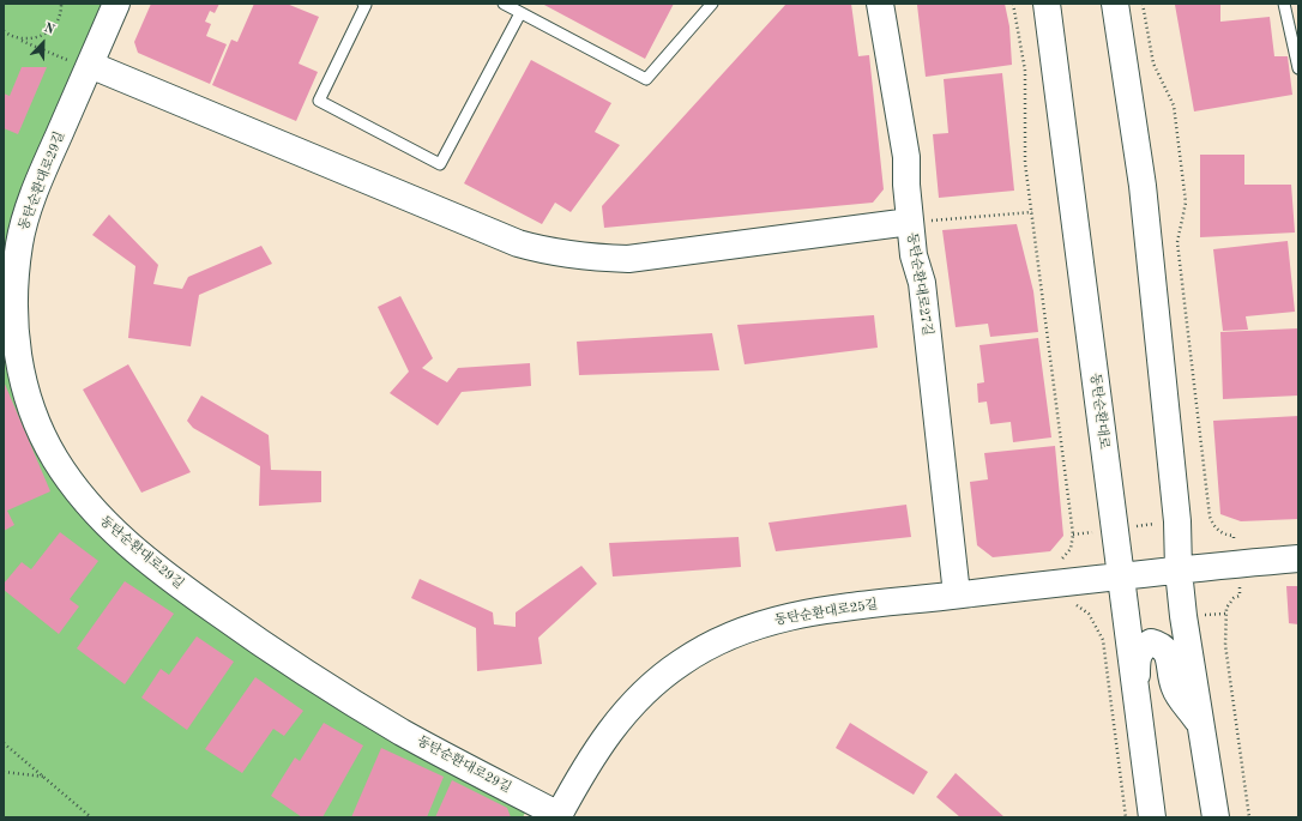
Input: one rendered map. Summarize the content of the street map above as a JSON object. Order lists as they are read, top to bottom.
{
  "streets": {
    "street": [
      "동탄순환대로29길",
      "동탄순환대로27길",
      "동탄순환대로",
      "동탄순환대로25길"
    ]
  },
  "crossings": [
    ["동탄순환대로29길", "동탄순환대로25길"],
    ["동탄순환대로27길", "동탄순환대로25길"],
    ["동탄순환대로", "동탄순환대로25길"]
  ],
  "north": "top right"
}
